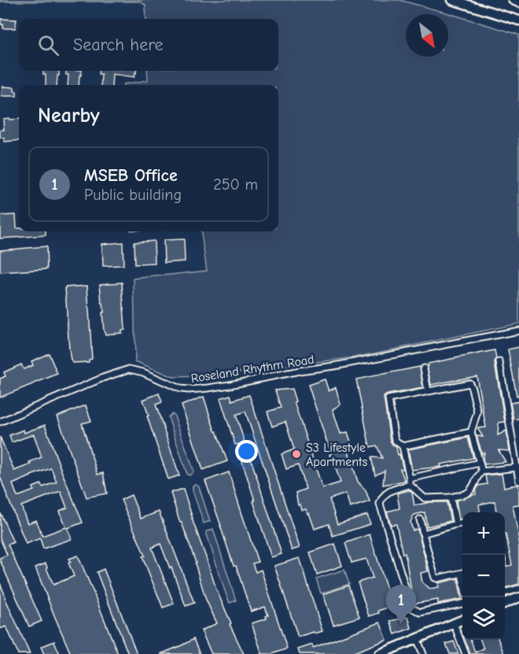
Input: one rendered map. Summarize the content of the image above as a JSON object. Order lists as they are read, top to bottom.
{
  "streets": {
    "street": ["Roseland Rhythm Road"]
  },
  "places": ["S3 Lifestyle Apartments"],
  "north": "bottom right",
  "page": {
    "search": "Search here",
    "heading": "Nearby",
    "list": [
      {
        "mark": "1",
        "name": "MSEB Office",
        "note": "Public building",
        "value": "250 m"
      }
    ],
    "map_buttons": ["+", "−"],
    "pins": "1"
  }
}
